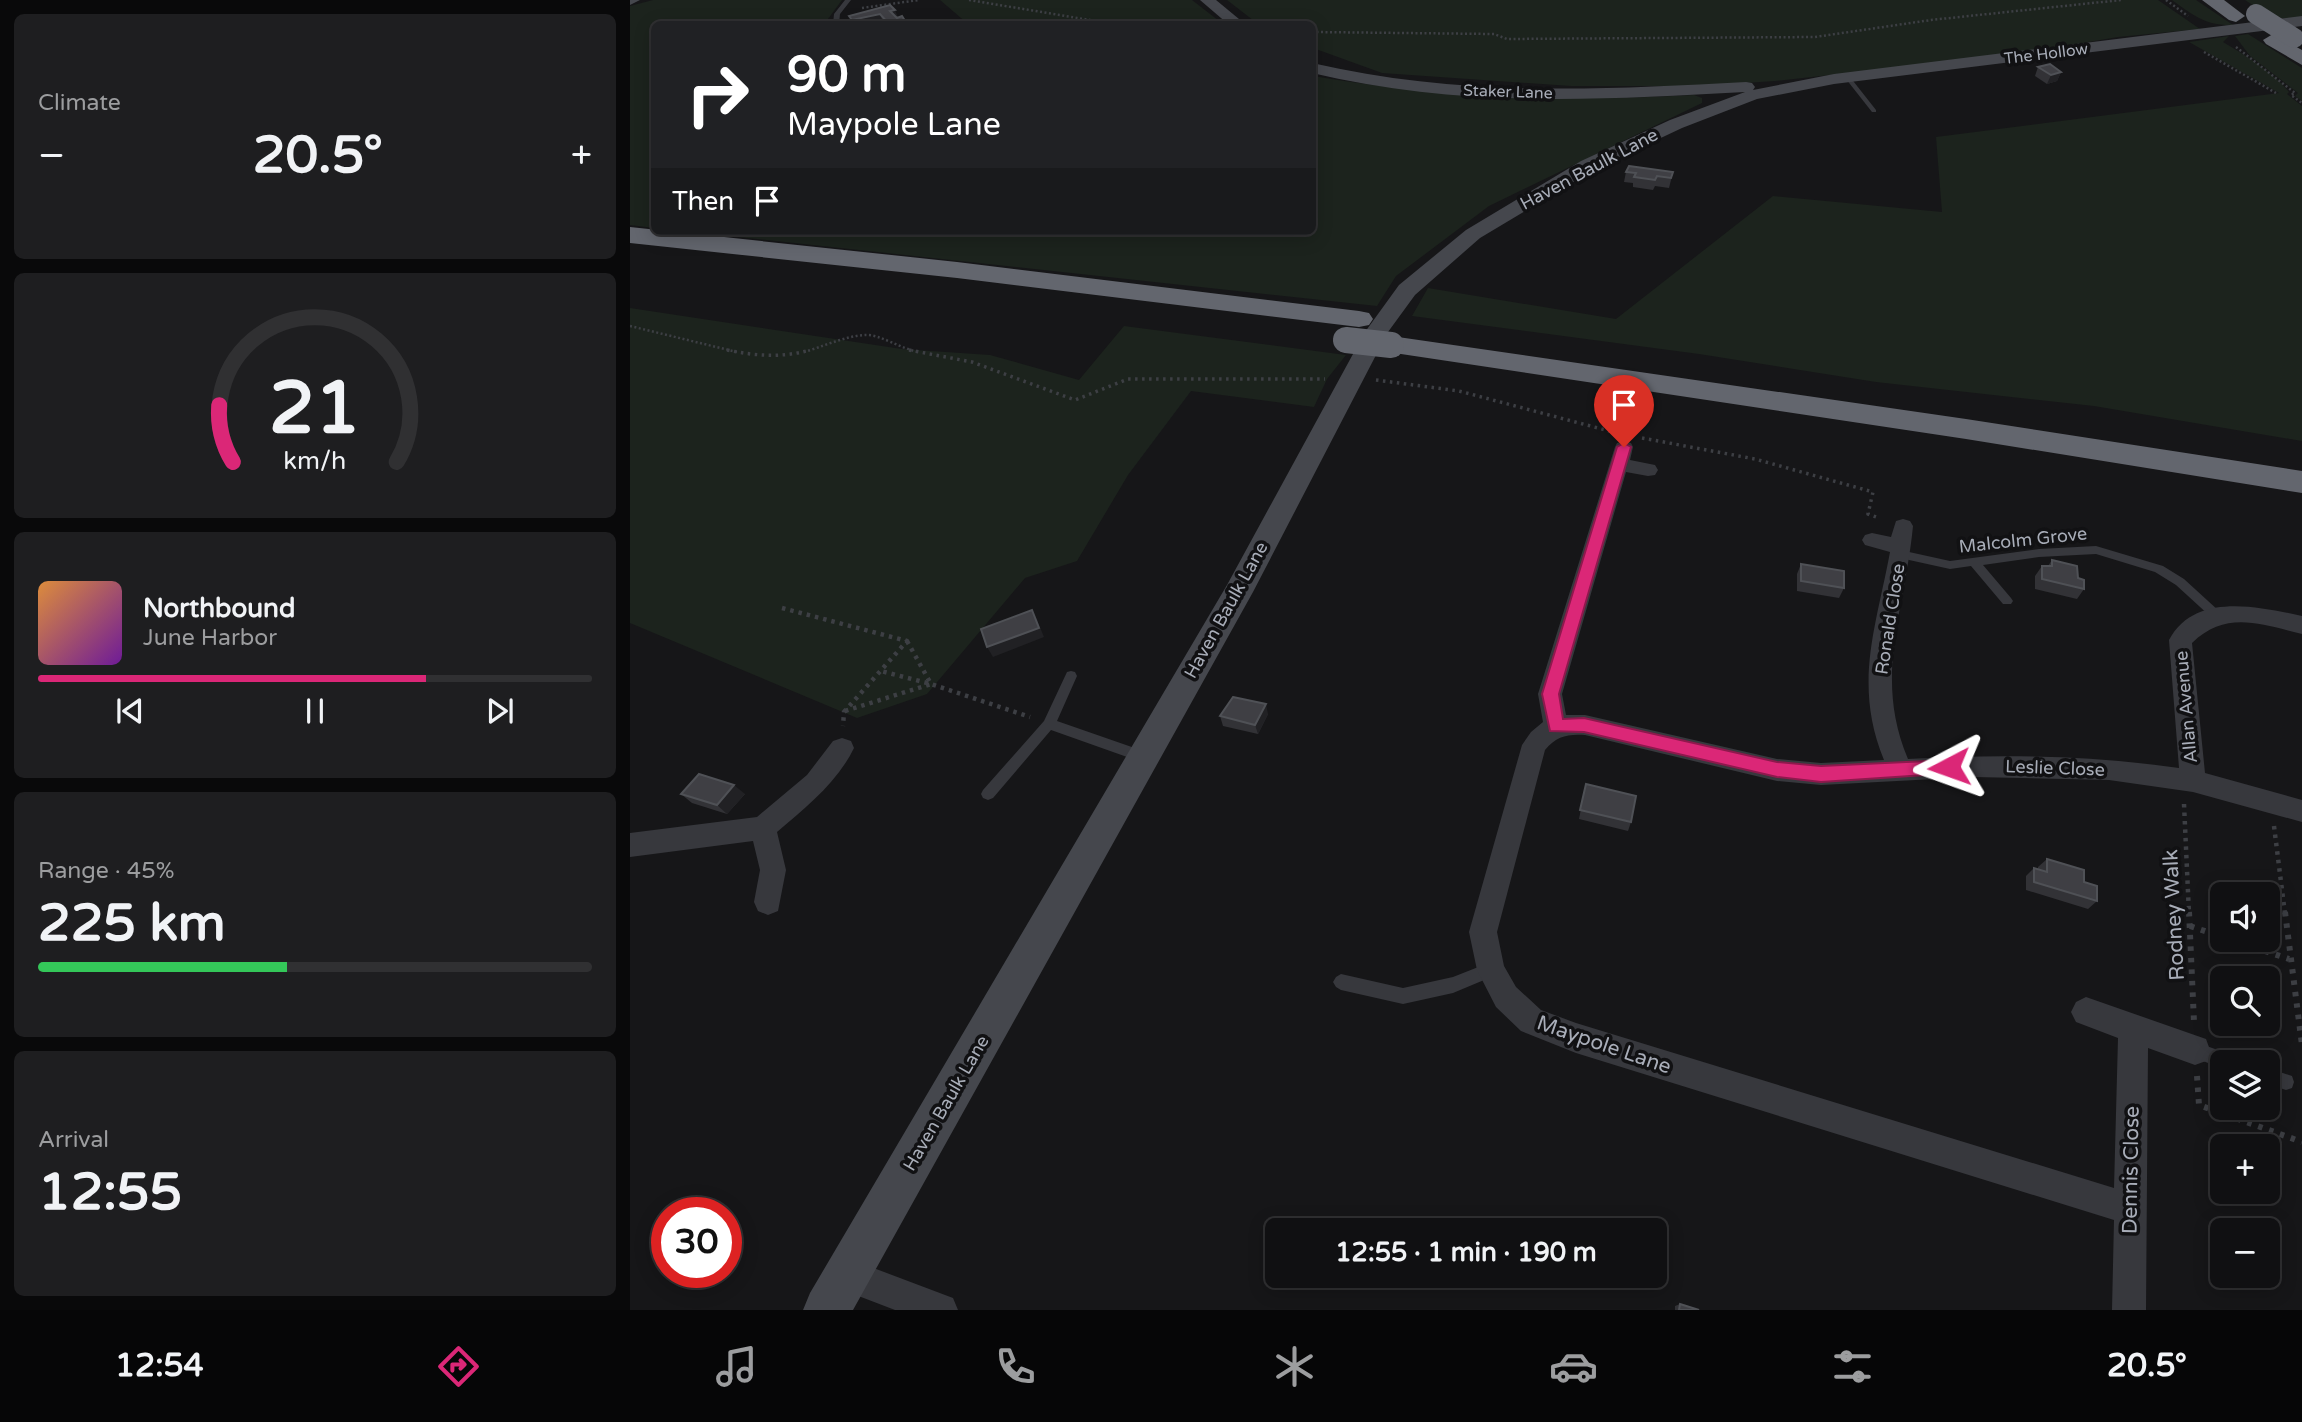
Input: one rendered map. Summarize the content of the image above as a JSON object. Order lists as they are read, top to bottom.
{
  "streets": {
    "street": [
      "The Hollow",
      "Staker Lane",
      "Haven Baulk Lane",
      "Ronald Close",
      "Allan Avenue",
      "Leslie Close",
      "Maypole Lane",
      "Dennis Close"
    ],
    "lane": ["Malcolm Grove"],
    "path": ["Rodney Walk"]
  },
  "crossings": [
    ["The Hollow", "Staker Lane"],
    ["The Hollow", "Haven Baulk Lane"],
    ["Staker Lane", "Haven Baulk Lane"],
    ["Malcolm Grove", "Ronald Close"],
    ["Malcolm Grove", "Allan Avenue"],
    ["Ronald Close", "Leslie Close"],
    ["Allan Avenue", "Leslie Close"],
    ["Allan Avenue", "Rodney Walk"],
    ["Leslie Close", "Rodney Walk"],
    ["Leslie Close", "Maypole Lane"],
    ["Maypole Lane", "Dennis Close"]
  ],
  "page": {
    "tile": [
      "Climate",
      ["Range · 45%", "225 km"],
      ["Arrival", "12:55"]
    ],
    "turn": ["90 m", "Maypole Lane"],
    "heat": ["−", "20.5°", "+"],
    "then": "Then",
    "song": ["Northbound", "June Harbor"],
    "map_buttons": ["+", "−"],
    "limit": "30",
    "trip": "12:55 · 1 min · 190 m",
    "tabs": ["12:54", "20.5°"],
    "gauge": ["21", "km/h"]
  }
}
